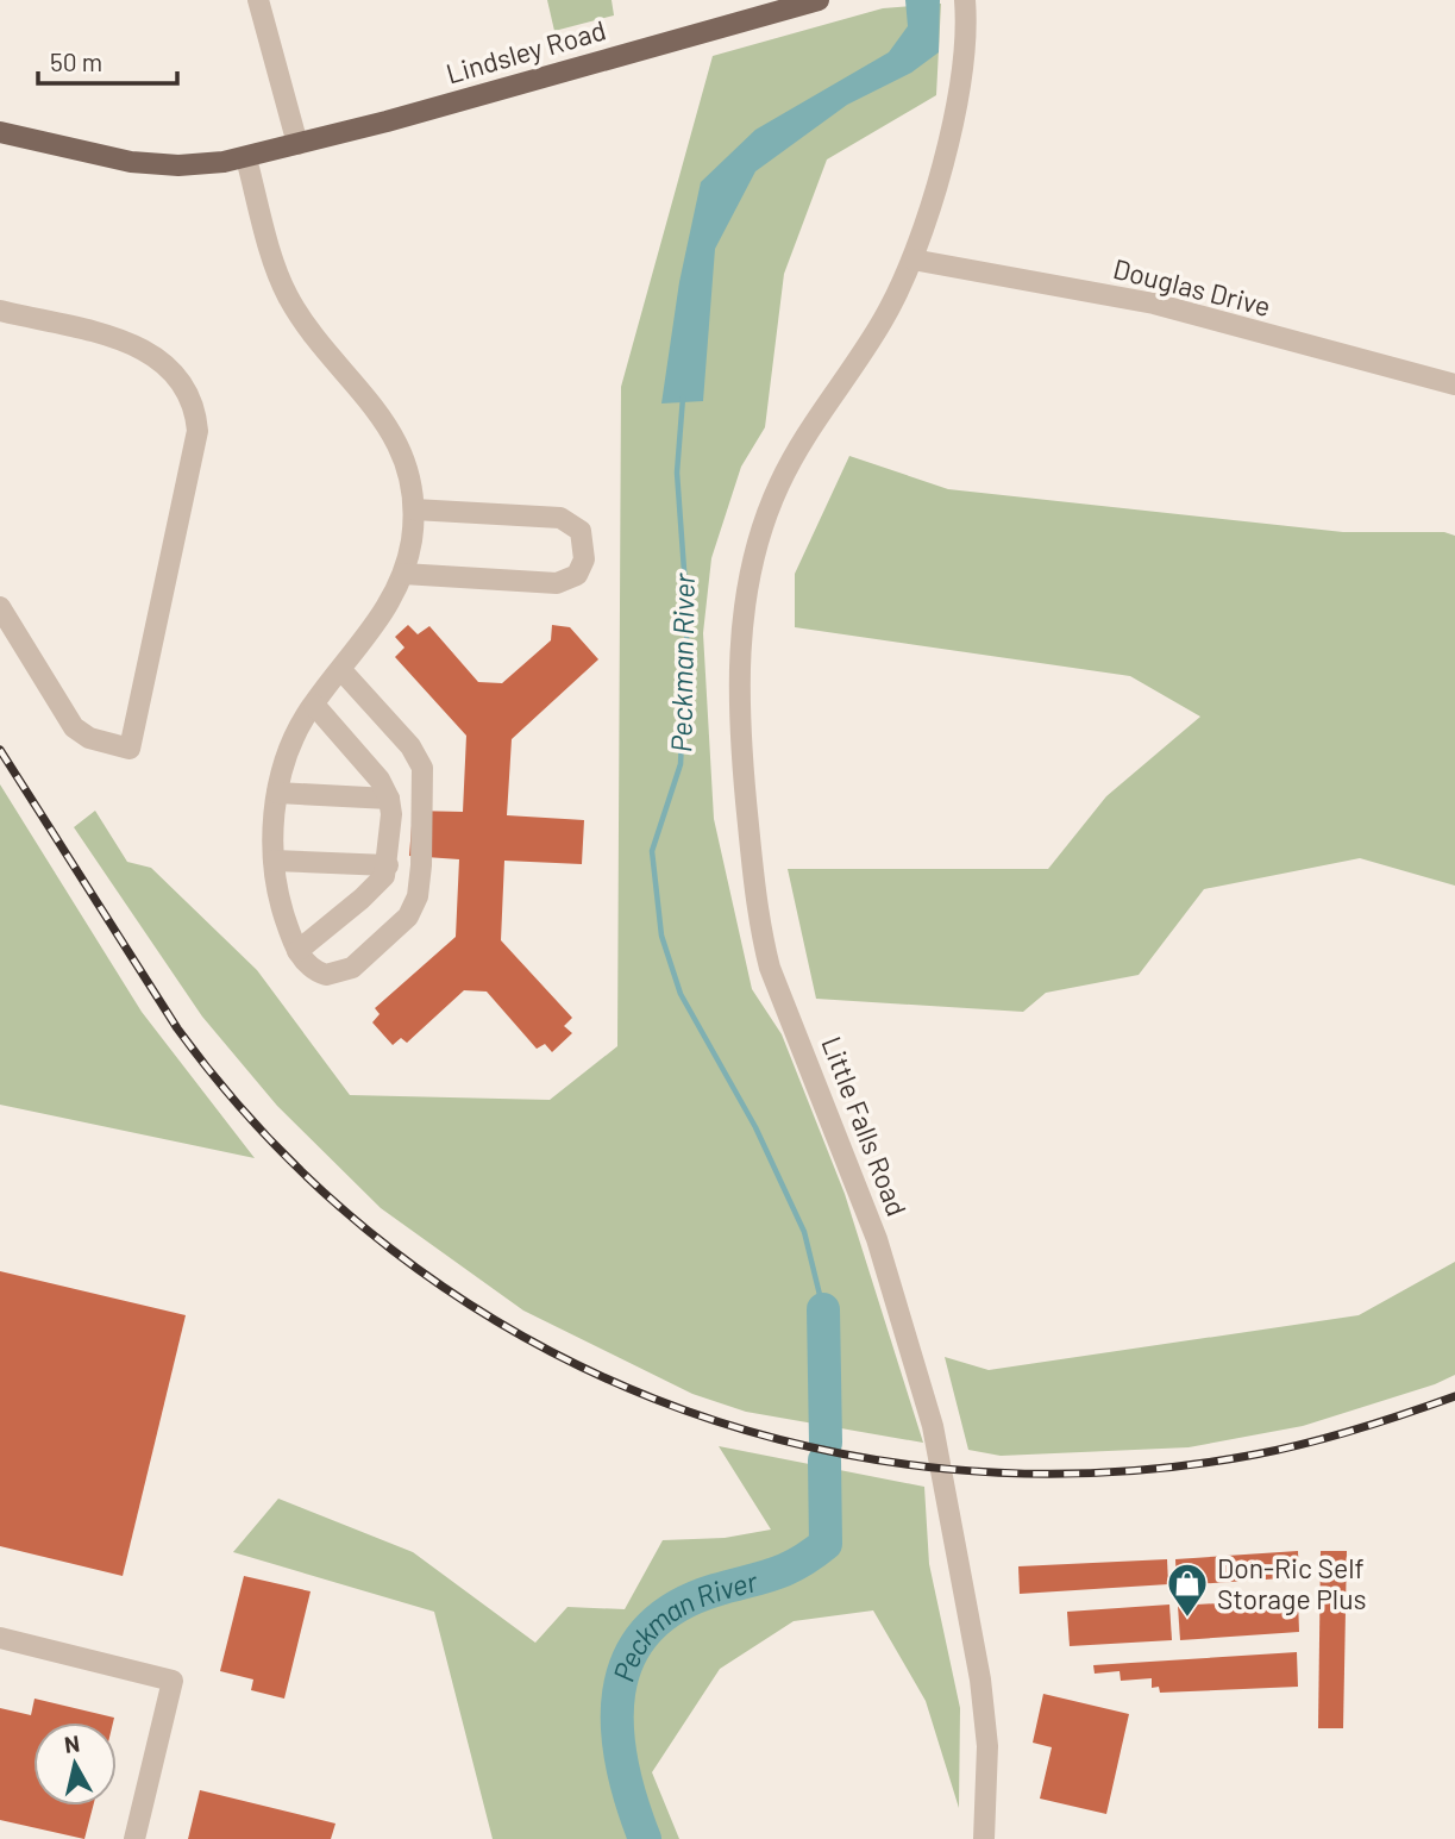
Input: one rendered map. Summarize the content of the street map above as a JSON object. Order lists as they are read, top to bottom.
{
  "streets": {
    "main road": ["Lindsley Road"],
    "street": ["Douglas Drive", "Little Falls Road"]
  },
  "crossings": [
    ["Douglas Drive", "Little Falls Road"]
  ],
  "water": ["Peckman River"],
  "places": {
    "shop": ["Don-Ric Self Storage Plus"]
  },
  "scale_bar": "50 m",
  "north": "top"
}
